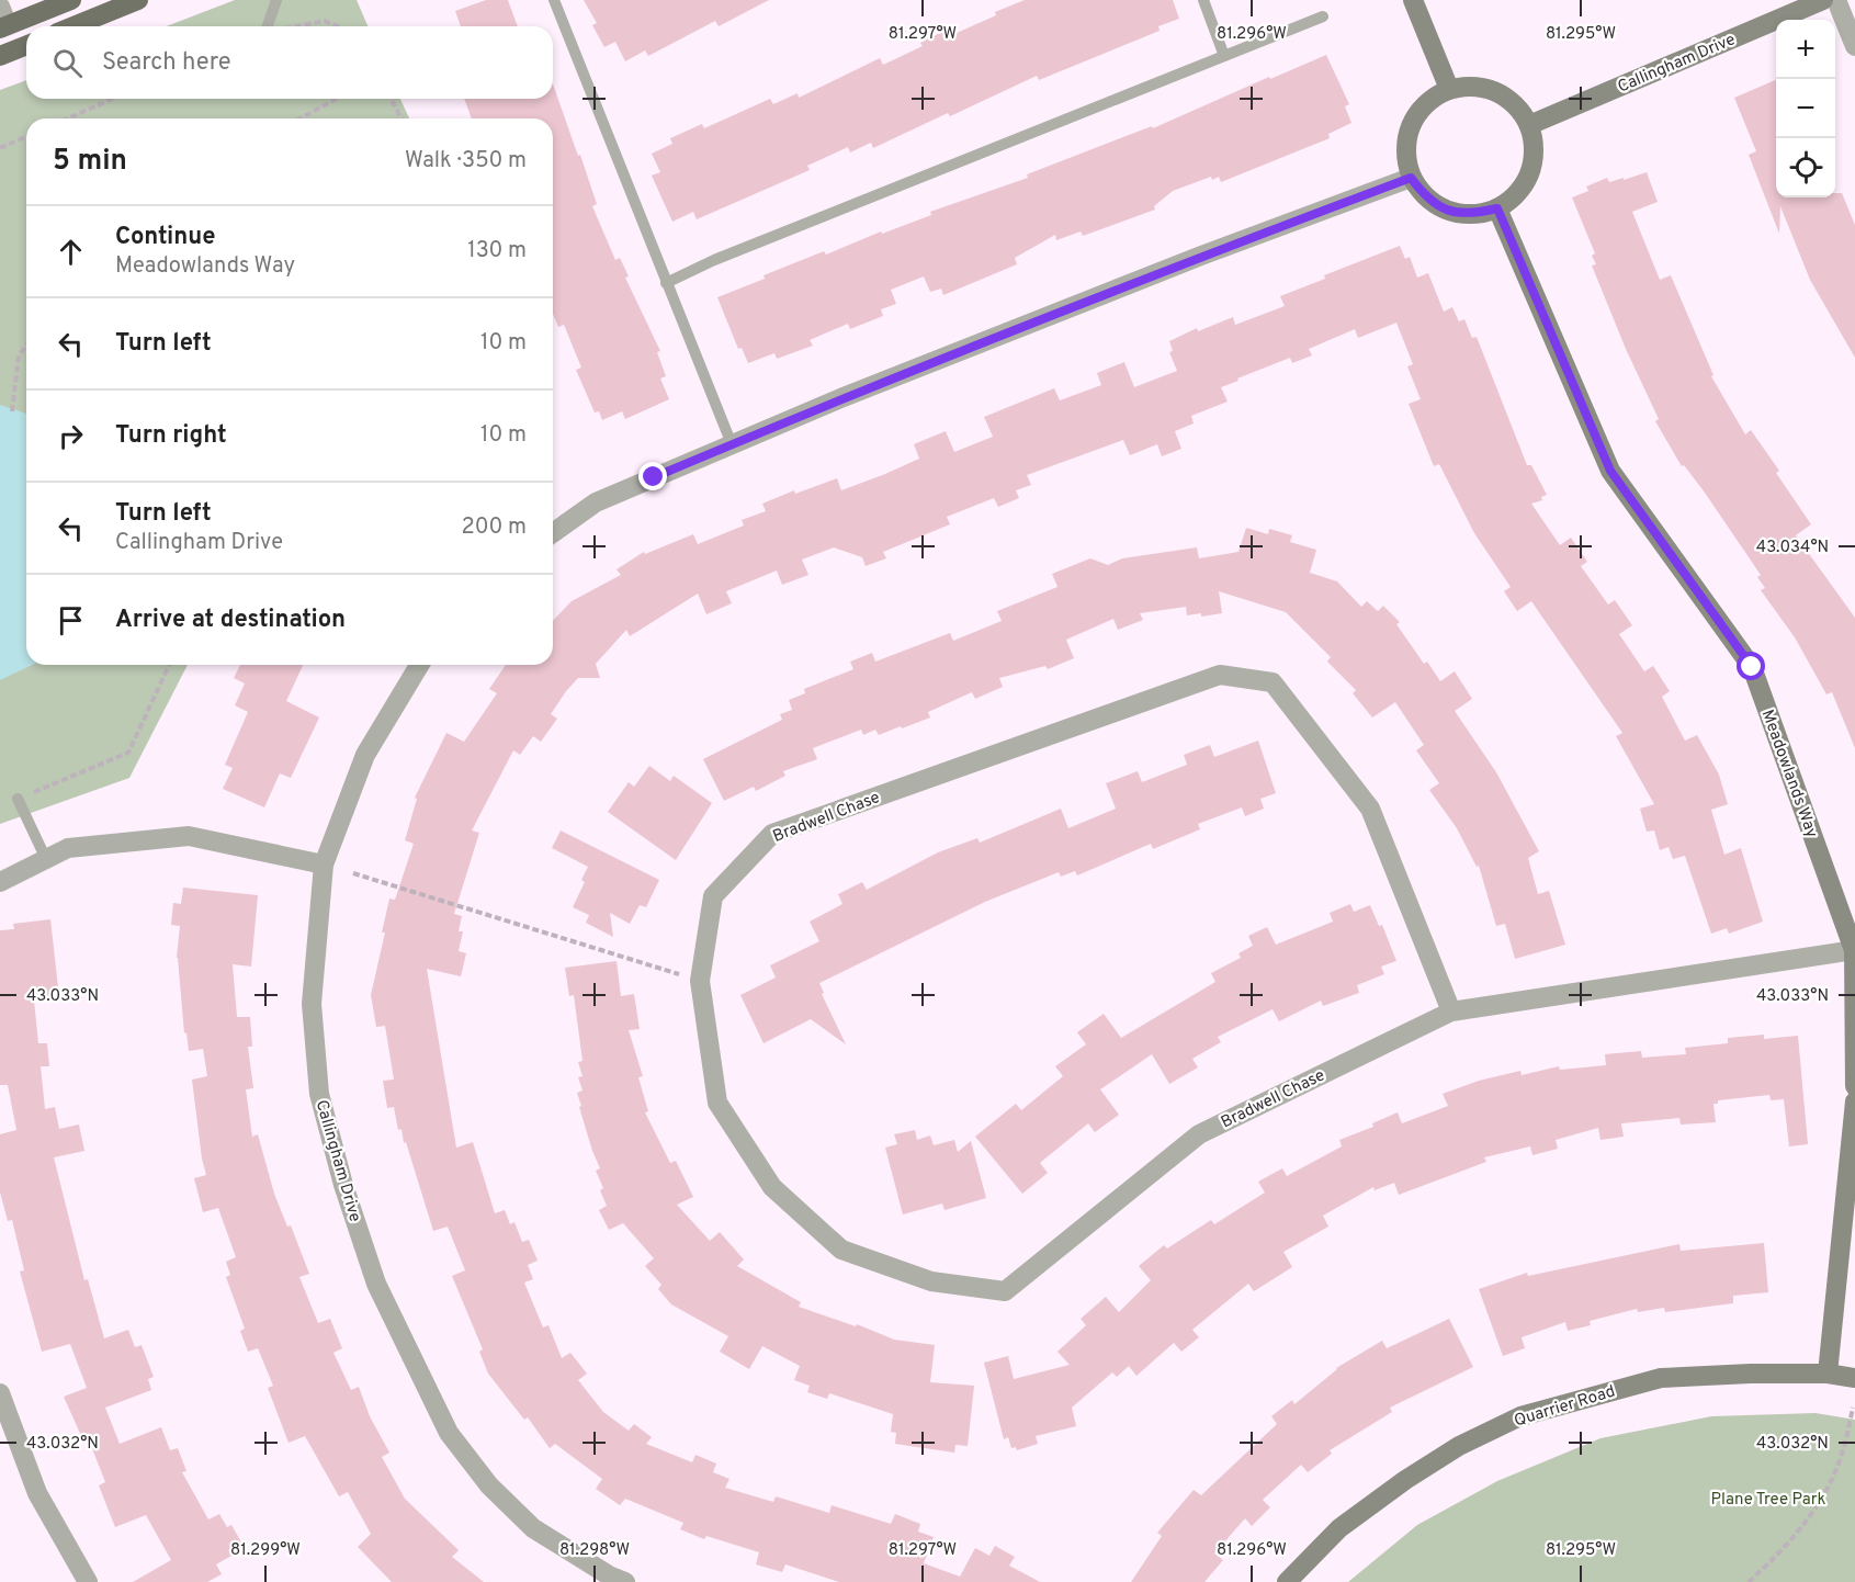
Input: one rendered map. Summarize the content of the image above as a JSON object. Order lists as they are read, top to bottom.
{
  "streets": {
    "street": [
      "Callingham Drive",
      "Meadowlands Way",
      "Bradwell Chase",
      "Quarrier Road"
    ]
  },
  "crossings": [
    ["Callingham Drive", "Meadowlands Way"],
    ["Meadowlands Way", "Bradwell Chase"]
  ],
  "parks": ["Plane Tree Park"],
  "page": {
    "map_buttons": ["+", "−"],
    "search": "Search here",
    "heading": ["5 min", "Walk · 350 m"],
    "list": [
      ["Continue", "Meadowlands Way", "130 m"],
      ["Turn left", "10 m"],
      ["Turn right", "10 m"],
      ["Turn left", "Callingham Drive", "200 m"],
      "Arrive at destination"
    ]
  },
  "coordinates": [
    "81.297°W",
    "81.296°W",
    "81.295°W",
    "43.034°N",
    "43.033°N",
    "43.032°N",
    "81.299°W",
    "81.298°W"
  ]
}
